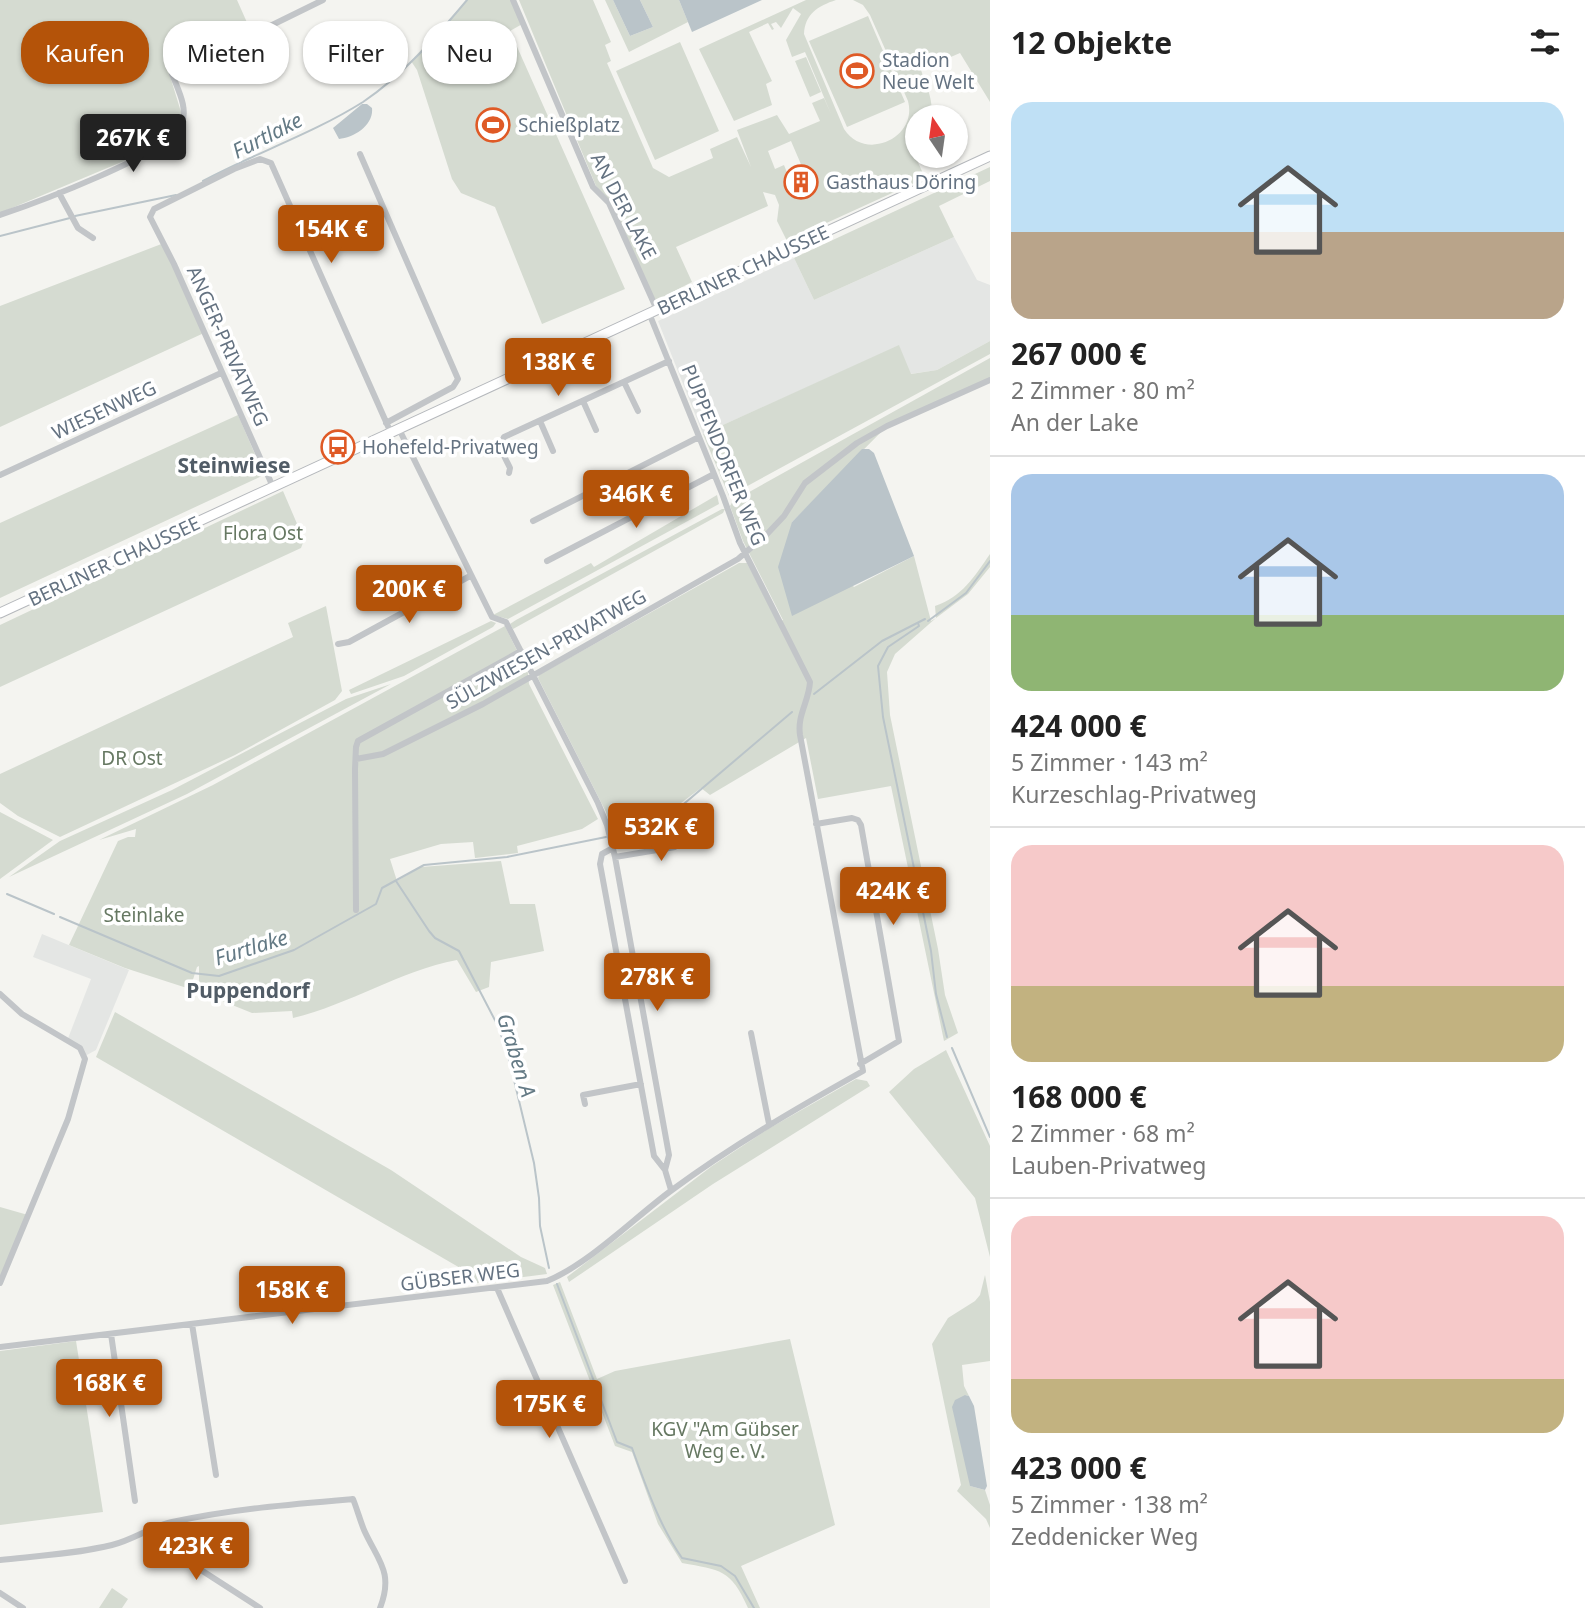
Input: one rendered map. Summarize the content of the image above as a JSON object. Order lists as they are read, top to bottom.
{
  "streets": {
    "main road": ["BERLINER CHAUSSEE"],
    "street": [
      "AN DER LAKE",
      "ANGER-PRIVATWEG",
      "WIESENWEG",
      "PUPPENDORFER WEG",
      "SÜLZWIESEN-PRIVATWEG",
      "GÜBSER WEG"
    ]
  },
  "crossings": [
    ["AN DER LAKE", "BERLINER CHAUSSEE"],
    ["AN DER LAKE", "PUPPENDORFER WEG"],
    ["BERLINER CHAUSSEE", "ANGER-PRIVATWEG"],
    ["BERLINER CHAUSSEE", "PUPPENDORFER WEG"],
    ["ANGER-PRIVATWEG", "WIESENWEG"],
    ["PUPPENDORFER WEG", "SÜLZWIESEN-PRIVATWEG"],
    ["PUPPENDORFER WEG", "GÜBSER WEG"]
  ],
  "districts": ["Steinwiese", "Puppendorf"],
  "water": ["Furtlake", "Graben A"],
  "parks": [
    "Flora Ost",
    "DR Ost",
    "Steinlake",
    "KGV \"Am Gübser Weg e. V."
  ],
  "places": {
    "sports": ["Stadion Neue Welt", "Schießplatz"],
    "building": ["Gasthaus Döring"],
    "bus stop": ["Hohefeld-Privatweg"]
  },
  "north": "top",
  "page": {
    "heading": "12 Objekte",
    "chip": [
      "Kaufen",
      "Mieten",
      "Filter",
      "Neu"
    ],
    "list": [
      {
        "name": "267 000 €",
        "note": "2 Zimmer · 80 m² · An der Lake"
      },
      {
        "name": "424 000 €",
        "note": "5 Zimmer · 143 m² · Kurzeschlag-Privatweg"
      },
      {
        "name": "168 000 €",
        "note": "2 Zimmer · 68 m² · Lauben-Privatweg"
      },
      {
        "name": "423 000 €",
        "note": "5 Zimmer · 138 m² · Zeddenicker Weg"
      }
    ],
    "price": [
      "267K €",
      "154K €",
      "138K €",
      "346K €",
      "200K €",
      "532K €",
      "424K €",
      "278K €",
      "158K €",
      "168K €",
      "175K €",
      "423K €"
    ]
  }
}
